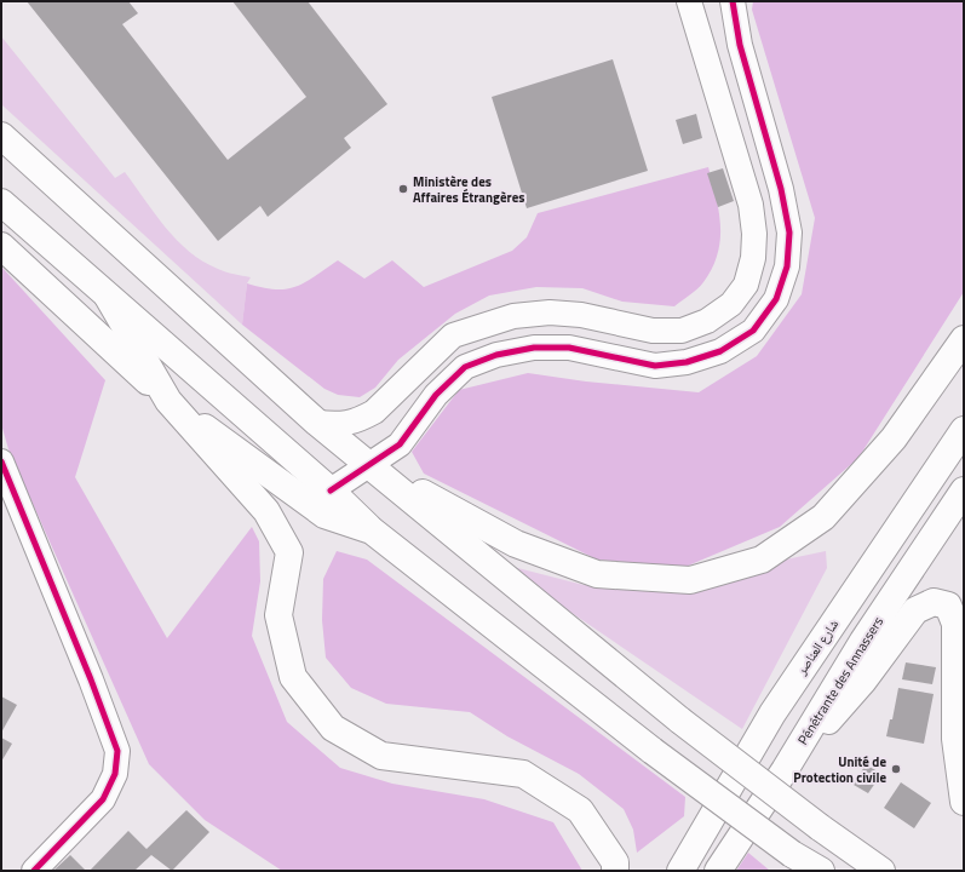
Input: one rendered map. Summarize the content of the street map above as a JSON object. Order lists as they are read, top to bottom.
{
  "streets": {
    "highway": ["شارع العناصر", "Pénétrante des Annassers"]
  },
  "places": ["Ministère des Affaires Étrangères", "Unité de Protection civile"]
}
